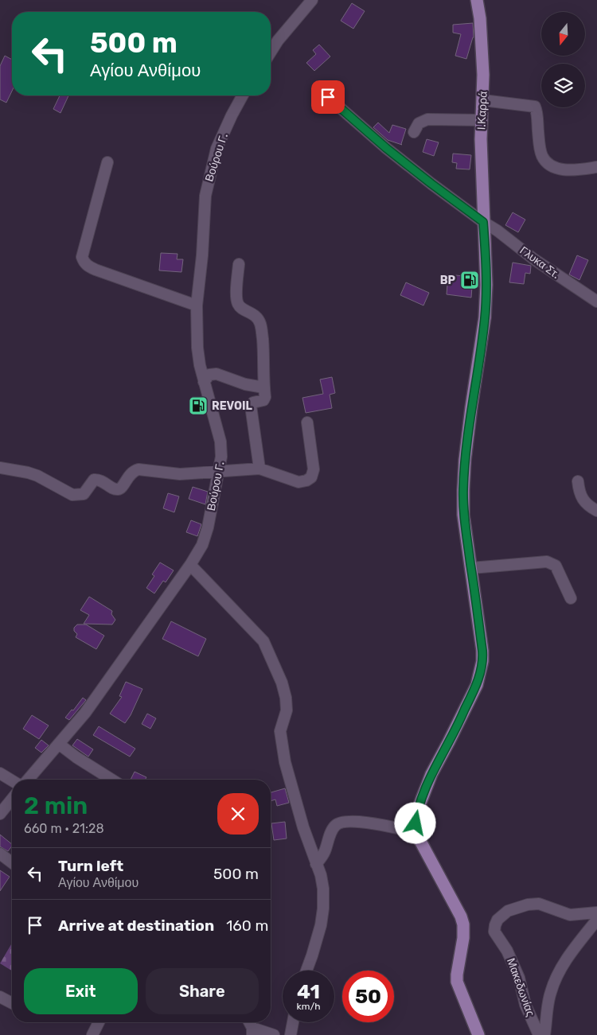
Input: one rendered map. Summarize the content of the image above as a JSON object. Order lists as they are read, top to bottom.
{
  "streets": {
    "main road": ["Ι.Καρρά"],
    "street": ["Βούρου Γ.", "Γλυκα Στ.", "Μακεδωνίας"]
  },
  "crossings": [
    ["Ι.Καρρά", "Γλυκα Στ."]
  ],
  "places": {
    "fuel station": ["BP", "REVOIL"]
  },
  "north": "bottom",
  "page": {
    "turn": ["500 m", "Αγίου Ανθίμου"],
    "heading": ["2 min", "660 m · 21:28"],
    "list": [
      {
        "name": "Turn left",
        "note": "Αγίου Ανθίμου",
        "value": "500 m"
      },
      {
        "name": "Arrive at destination",
        "value": "160 m"
      }
    ],
    "buttons": ["Exit", "Share"],
    "speed": "41 km/h",
    "limit": "50"
  }
}
